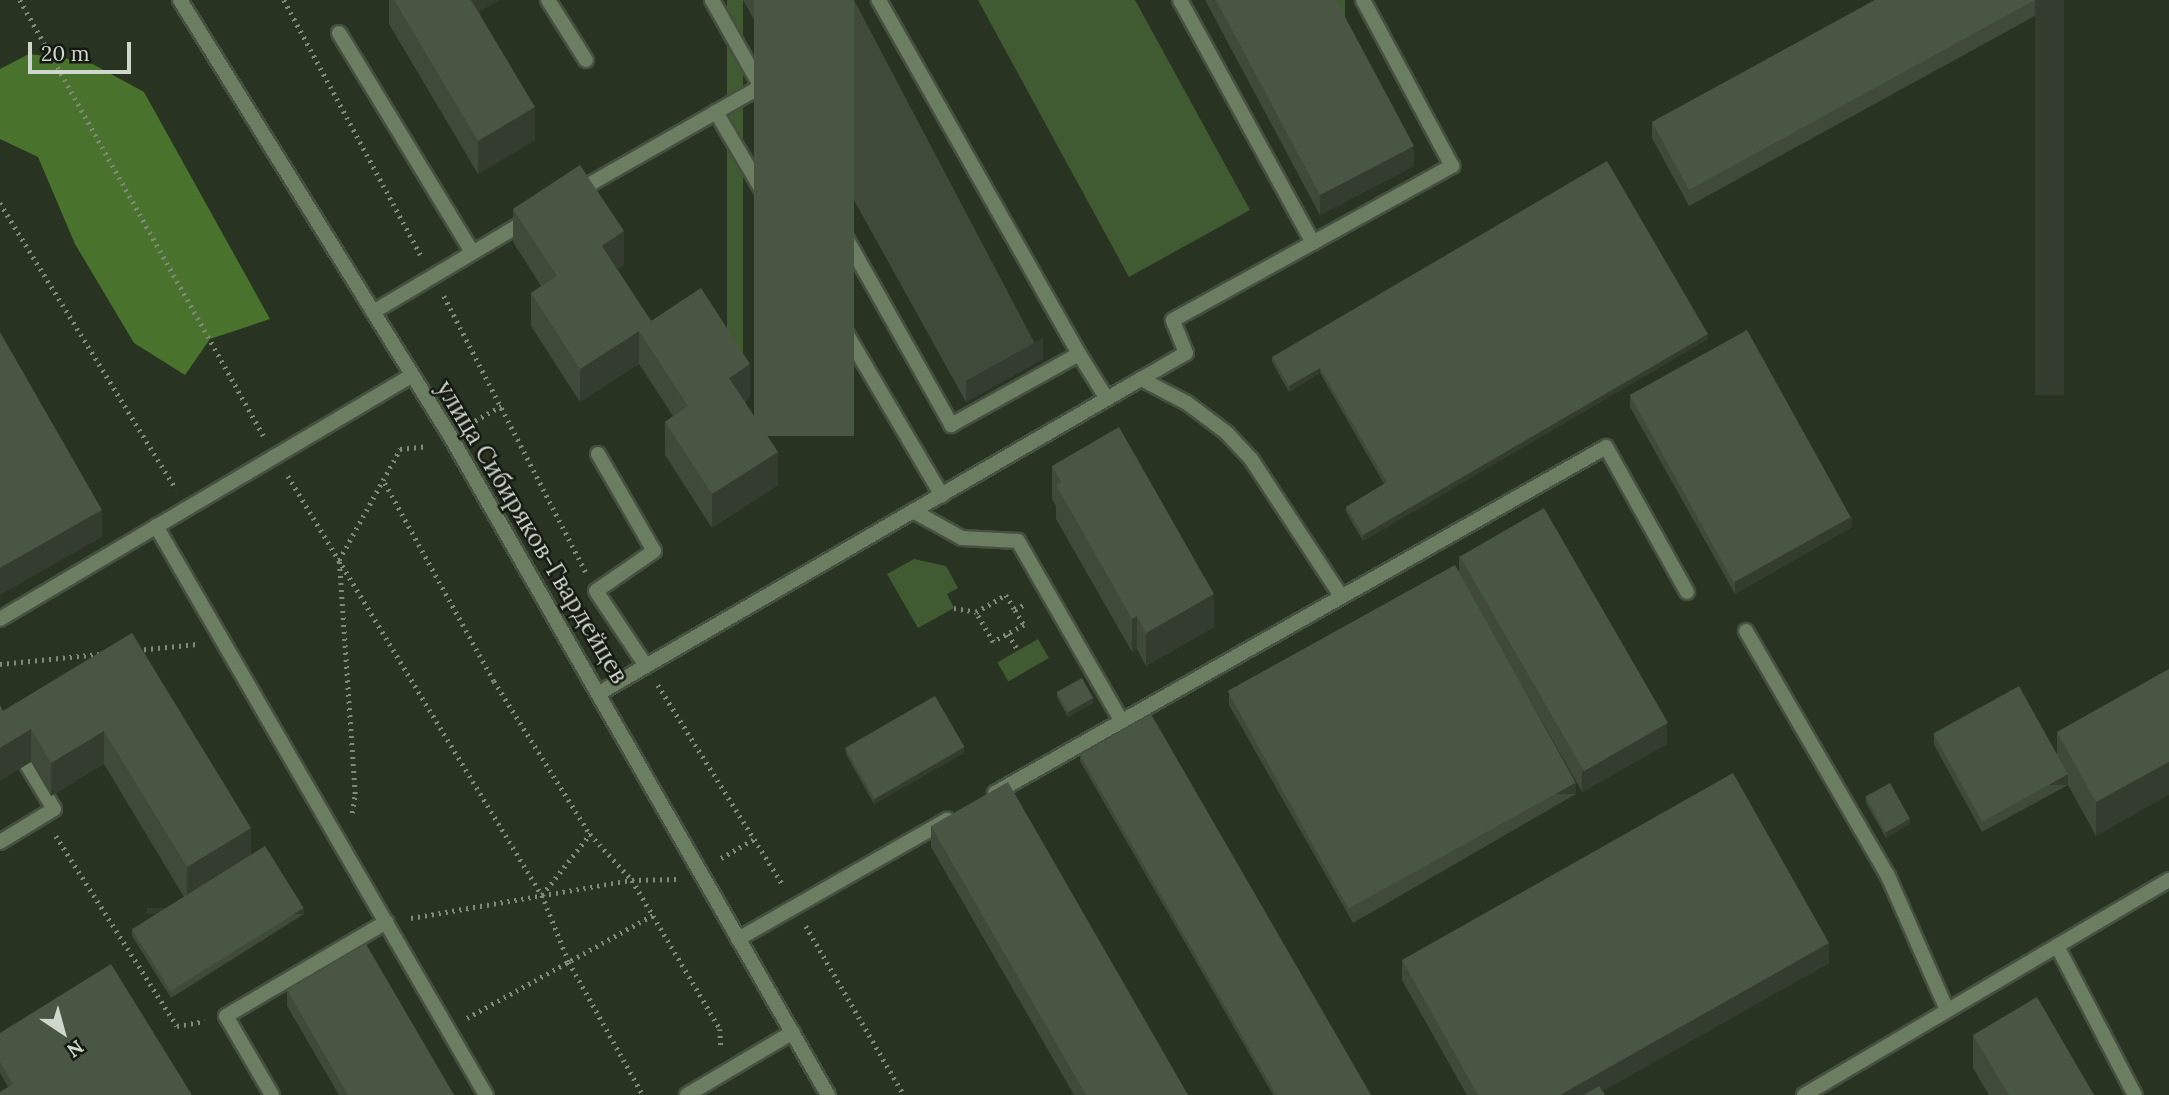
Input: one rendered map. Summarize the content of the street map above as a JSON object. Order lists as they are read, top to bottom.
{
  "streets": {
    "street": ["улица Сибиряков-Гвардейцев"]
  },
  "scale_bar": "20 m",
  "north": "bottom right"
}
